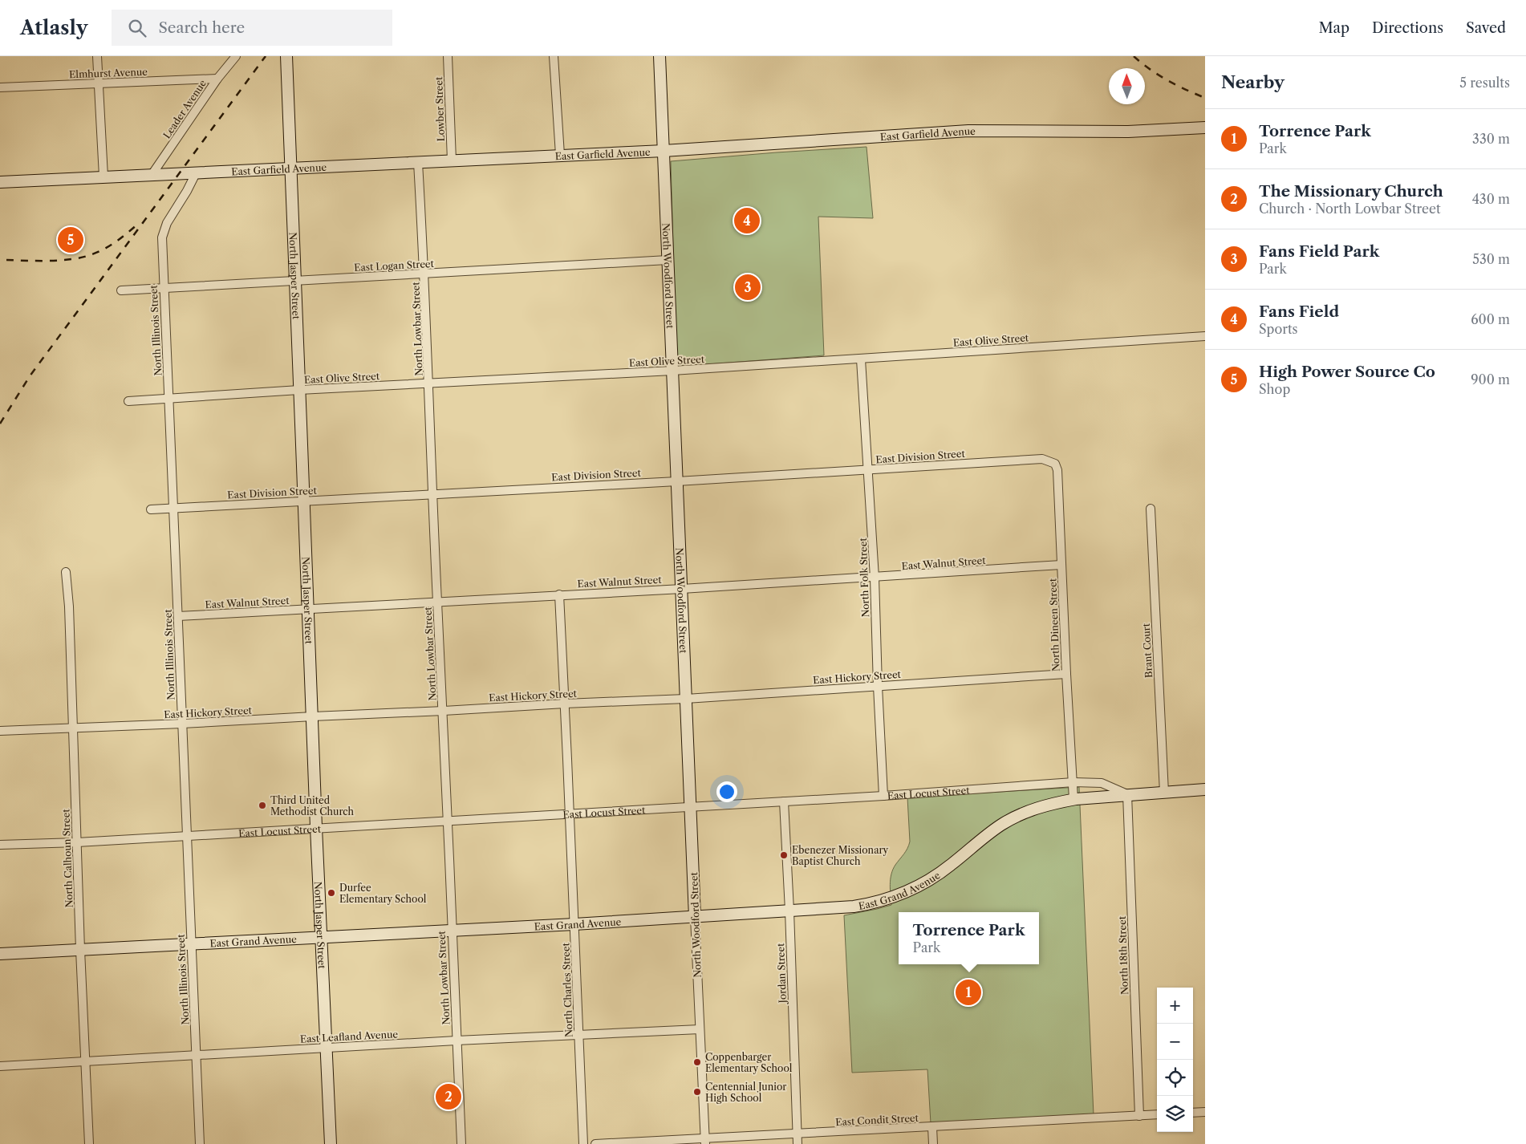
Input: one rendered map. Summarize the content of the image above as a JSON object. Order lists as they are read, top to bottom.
{
  "streets": {
    "street": [
      "Elmhurst Avenue",
      "Leader Avenue",
      "Lowber Street",
      "East Garfield Avenue",
      "East Logan Street",
      "North Jasper Street",
      "North Woodford Street",
      "North Lowbar Street",
      "North Illinois Street",
      "East Olive Street",
      "East Division Street",
      "East Walnut Street",
      "North Folk Street",
      "North Dineen Street",
      "Brant Court",
      "East Hickory Street",
      "East Locust Street",
      "North Calhoun Street",
      "East Grand Avenue",
      "North 18th Street",
      "Jordan Street",
      "North Charles Street",
      "East Leafland Avenue",
      "East Condit Street"
    ]
  },
  "crossings": [
    ["Elmhurst Avenue", "Leader Avenue"],
    ["Leader Avenue", "East Garfield Avenue"],
    ["Lowber Street", "East Garfield Avenue"],
    ["East Garfield Avenue", "North Jasper Street"],
    ["East Garfield Avenue", "North Woodford Street"],
    ["East Garfield Avenue", "North Lowbar Street"],
    ["East Garfield Avenue", "North Illinois Street"],
    ["East Logan Street", "North Jasper Street"],
    ["East Logan Street", "North Woodford Street"],
    ["East Logan Street", "North Lowbar Street"],
    ["East Logan Street", "North Illinois Street"],
    ["North Jasper Street", "East Olive Street"],
    ["North Jasper Street", "East Division Street"],
    ["North Jasper Street", "East Walnut Street"],
    ["North Jasper Street", "East Hickory Street"],
    ["North Jasper Street", "East Locust Street"],
    ["North Jasper Street", "East Grand Avenue"],
    ["North Jasper Street", "East Leafland Avenue"],
    ["North Woodford Street", "East Olive Street"],
    ["North Woodford Street", "East Division Street"],
    ["North Woodford Street", "East Walnut Street"],
    ["North Woodford Street", "East Hickory Street"],
    ["North Woodford Street", "East Locust Street"],
    ["North Woodford Street", "East Grand Avenue"],
    ["North Woodford Street", "East Leafland Avenue"],
    ["North Woodford Street", "East Condit Street"],
    ["North Lowbar Street", "East Olive Street"],
    ["North Lowbar Street", "East Division Street"],
    ["North Lowbar Street", "East Walnut Street"],
    ["North Lowbar Street", "East Hickory Street"],
    ["North Lowbar Street", "East Locust Street"],
    ["North Lowbar Street", "East Grand Avenue"],
    ["North Lowbar Street", "East Leafland Avenue"],
    ["North Illinois Street", "East Olive Street"],
    ["North Illinois Street", "East Division Street"],
    ["North Illinois Street", "East Walnut Street"],
    ["North Illinois Street", "East Hickory Street"],
    ["North Illinois Street", "East Locust Street"],
    ["North Illinois Street", "East Grand Avenue"],
    ["North Illinois Street", "East Leafland Avenue"],
    ["East Olive Street", "North Folk Street"],
    ["East Division Street", "North Folk Street"],
    ["East Division Street", "North Dineen Street"],
    ["East Walnut Street", "North Folk Street"],
    ["East Walnut Street", "North Dineen Street"],
    ["East Walnut Street", "North Charles Street"],
    ["North Folk Street", "East Hickory Street"],
    ["North Folk Street", "East Locust Street"],
    ["North Dineen Street", "East Hickory Street"],
    ["North Dineen Street", "East Locust Street"],
    ["North Dineen Street", "East Grand Avenue"],
    ["Brant Court", "East Locust Street"],
    ["East Hickory Street", "North Calhoun Street"],
    ["East Hickory Street", "North Charles Street"],
    ["East Locust Street", "North Calhoun Street"],
    ["East Locust Street", "East Grand Avenue"],
    ["East Locust Street", "North 18th Street"],
    ["East Locust Street", "Jordan Street"],
    ["East Locust Street", "North Charles Street"],
    ["North Calhoun Street", "East Grand Avenue"],
    ["North Calhoun Street", "East Leafland Avenue"],
    ["East Grand Avenue", "North 18th Street"],
    ["East Grand Avenue", "Jordan Street"],
    ["East Grand Avenue", "North Charles Street"],
    ["North 18th Street", "East Condit Street"],
    ["Jordan Street", "East Condit Street"],
    ["North Charles Street", "East Leafland Avenue"]
  ],
  "places": [
    "Third United Methodist Church",
    "Ebenezer Missionary Baptist Church",
    "Durfee Elementary School",
    "Coppenbarger Elementary School",
    "Centennial Junior High School"
  ],
  "north": "top",
  "page": {
    "header": "Atlasly",
    "search": "Search here",
    "nav": ["Map", "Directions", "Saved"],
    "heading": ["Nearby", "5 results"],
    "list": [
      {
        "mark": "1",
        "name": "Torrence Park",
        "note": "Park",
        "value": "330 m"
      },
      {
        "mark": "2",
        "name": "The Missionary Church",
        "note": "Church · North Lowbar Street",
        "value": "430 m"
      },
      {
        "mark": "3",
        "name": "Fans Field Park",
        "note": "Park",
        "value": "530 m"
      },
      {
        "mark": "4",
        "name": "Fans Field",
        "note": "Sports",
        "value": "600 m"
      },
      {
        "mark": "5",
        "name": "High Power Source Co",
        "note": "Shop",
        "value": "900 m"
      }
    ],
    "pins": [
      "4",
      "5",
      "3",
      "1",
      "2"
    ],
    "popup": ["Torrence Park", "Park"],
    "map_buttons": ["+", "−"]
  }
}
